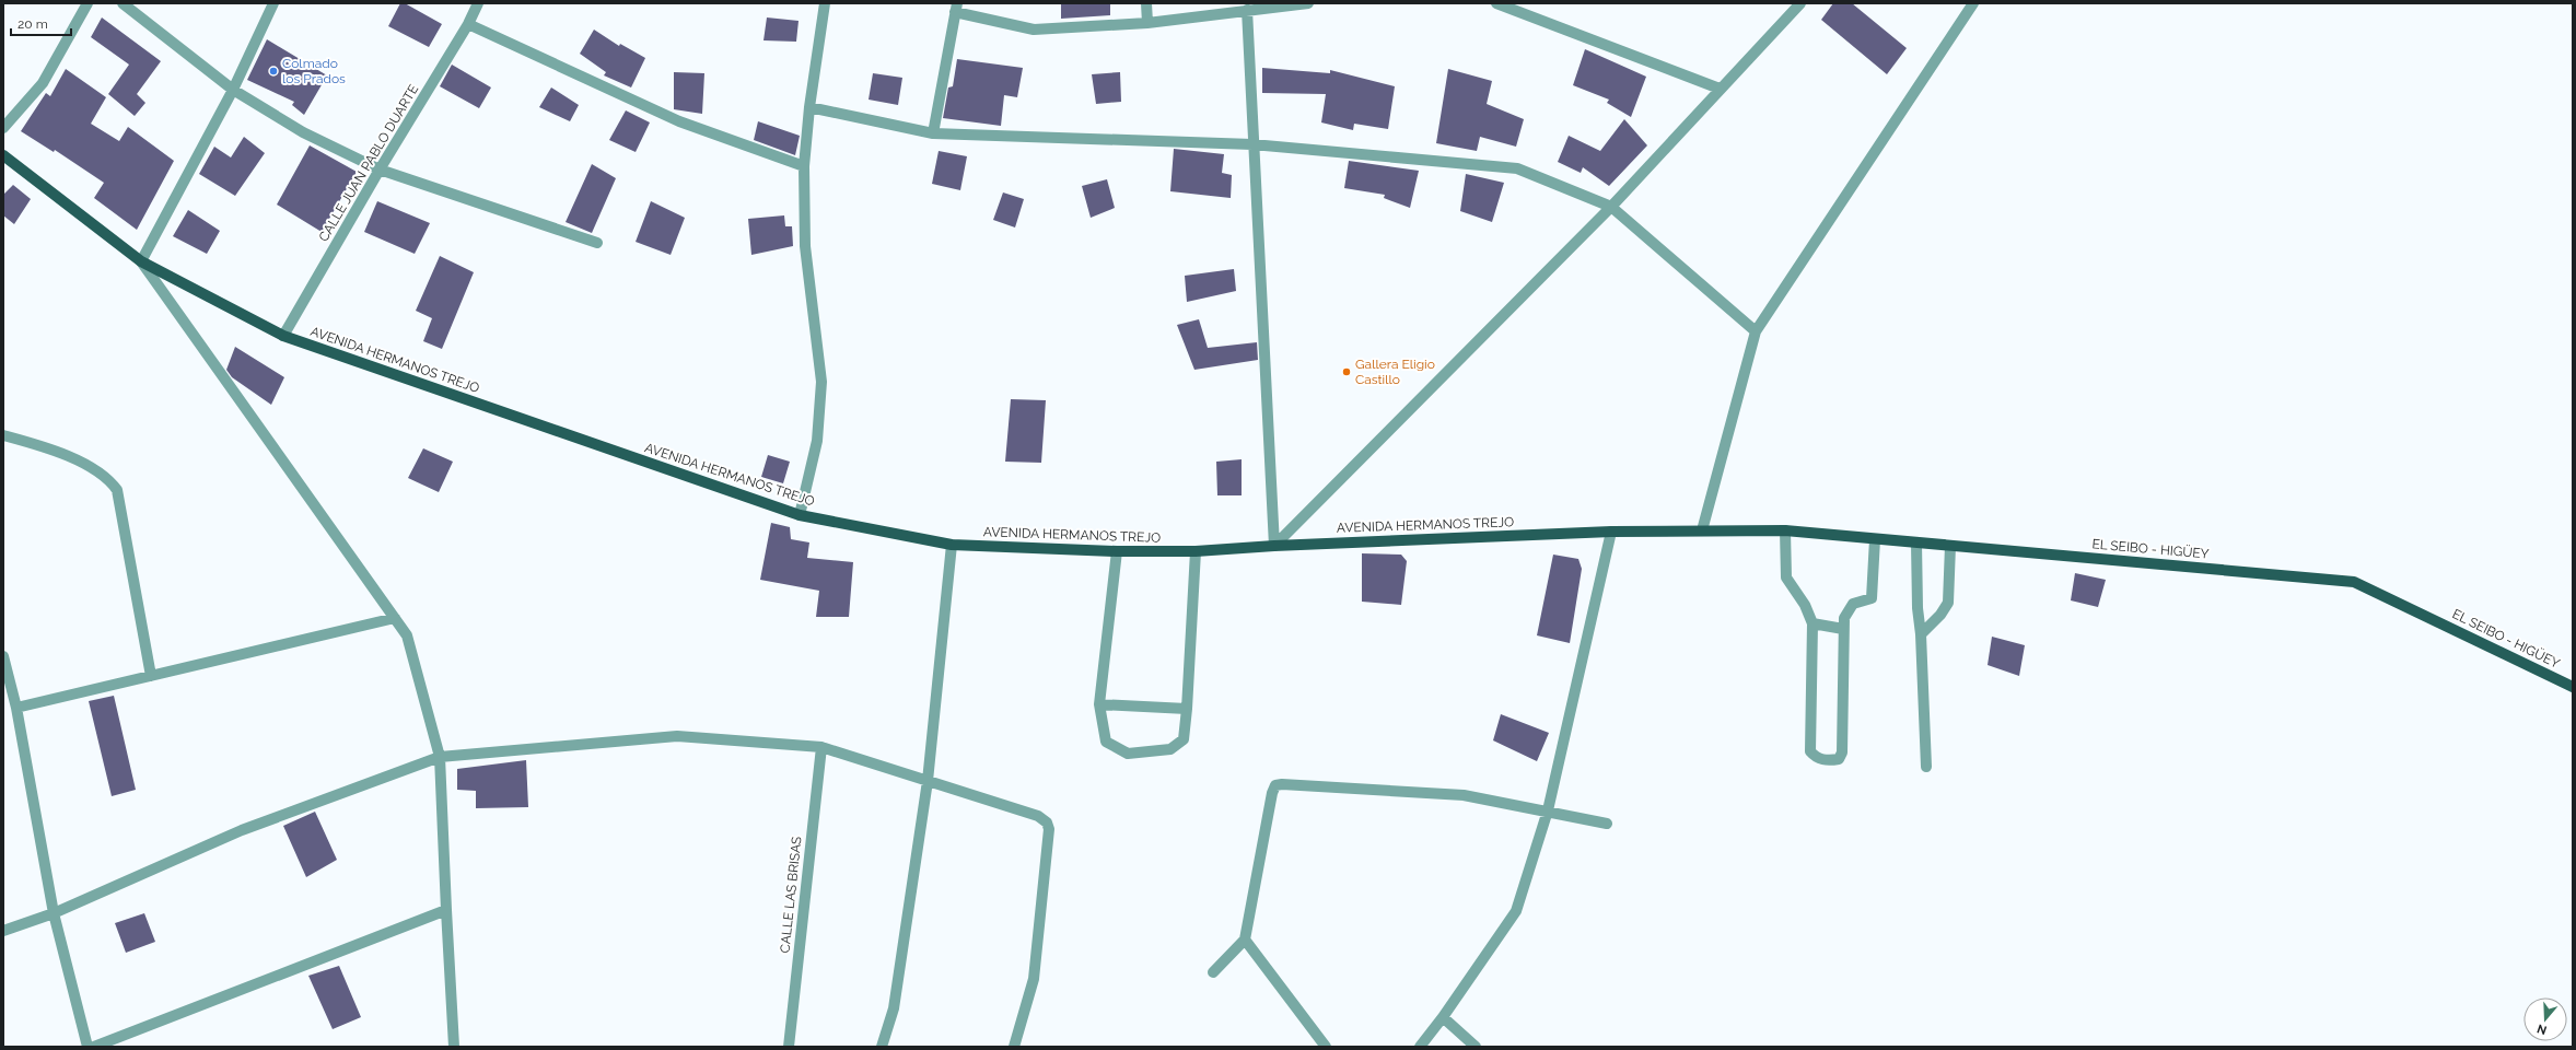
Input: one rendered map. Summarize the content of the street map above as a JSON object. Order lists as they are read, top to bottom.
{
  "streets": {
    "main road": ["AVENIDA HERMANOS TREJO", "EL SEIBO - HIGÜEY"],
    "street": ["CALLE JUAN PABLO DUARTE", "CALLE LAS BRISAS"]
  },
  "crossings": [
    ["CALLE JUAN PABLO DUARTE", "AVENIDA HERMANOS TREJO"],
    ["AVENIDA HERMANOS TREJO", "EL SEIBO - HIGÜEY"]
  ],
  "places": ["Colmado los Prados", "Gallera Eligio Castillo"],
  "scale_bar": "20 m",
  "north": "bottom"
}
